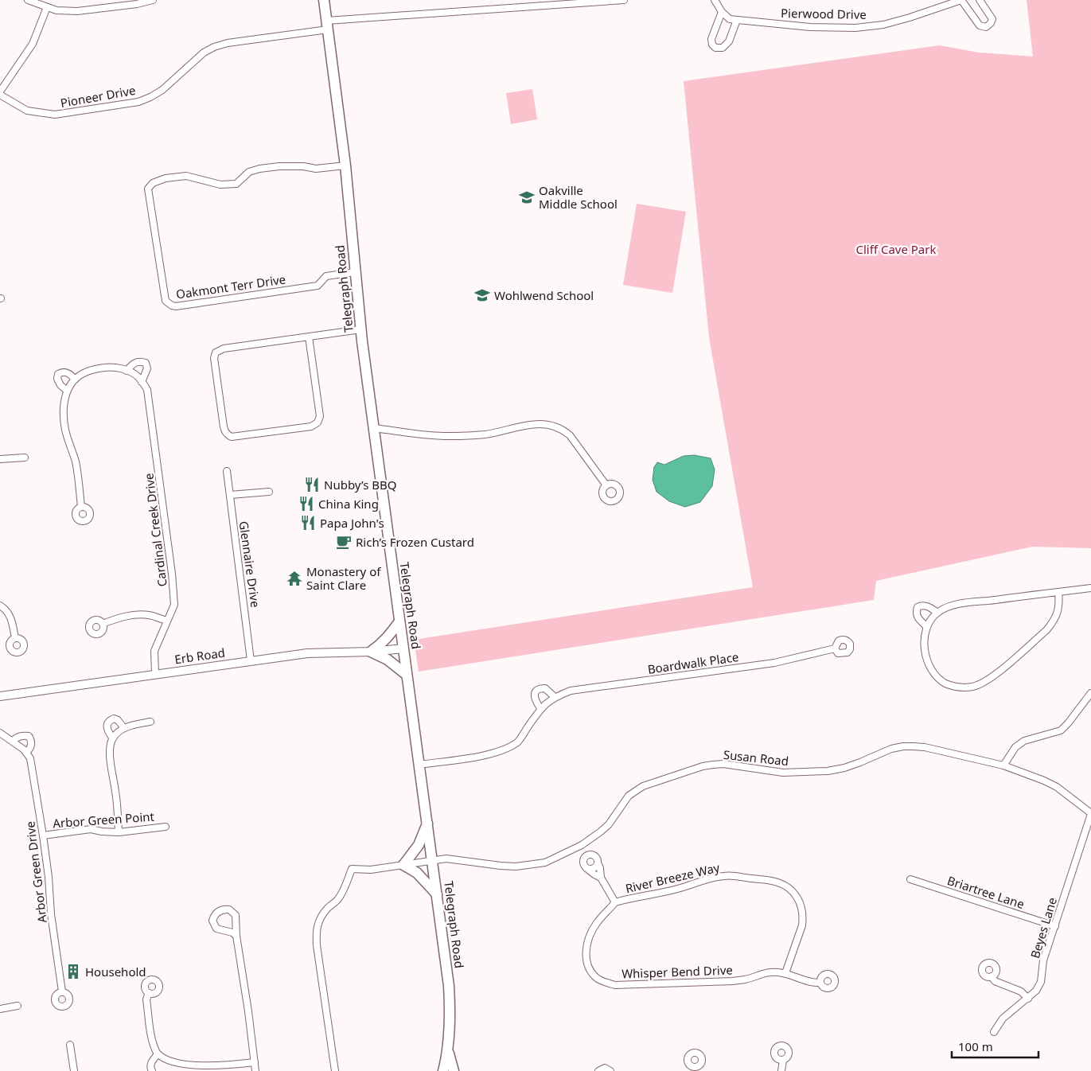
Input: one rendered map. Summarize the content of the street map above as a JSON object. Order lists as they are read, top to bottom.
{
  "streets": {
    "main road": ["Telegraph Road"],
    "street": [
      "Pierwood Drive",
      "Pioneer Drive",
      "Oakmont Terr Drive",
      "Cardinal Creek Drive",
      "Glennaire Drive",
      "Erb Road",
      "Boardwalk Place",
      "Susan Road",
      "Arbor Green Point",
      "Arbor Green Drive",
      "River Breeze Way",
      "Briartree Lane",
      "Beyes Lane",
      "Whisper Bend Drive"
    ]
  },
  "crossings": [
    ["Pioneer Drive", "Telegraph Road"],
    ["Oakmont Terr Drive", "Telegraph Road"],
    ["Telegraph Road", "Erb Road"],
    ["Telegraph Road", "Boardwalk Place"],
    ["Telegraph Road", "Susan Road"],
    ["Cardinal Creek Drive", "Erb Road"],
    ["Glennaire Drive", "Erb Road"],
    ["Susan Road", "Beyes Lane"],
    ["Arbor Green Point", "Arbor Green Drive"],
    ["River Breeze Way", "Whisper Bend Drive"],
    ["Briartree Lane", "Beyes Lane"]
  ],
  "parks": ["Cliff Cave Park"],
  "places": {
    "school or university": ["Oakville Middle School", "Wohlwend School"],
    "restaurant": ["Nubby’s BBQ", "China King", "Papa John's"],
    "cafe": ["Rich’s Frozen Custard"],
    "temple": ["Monastery of Saint Clare"],
    "building": ["Household"]
  },
  "scale_bar": "100 m"
}
